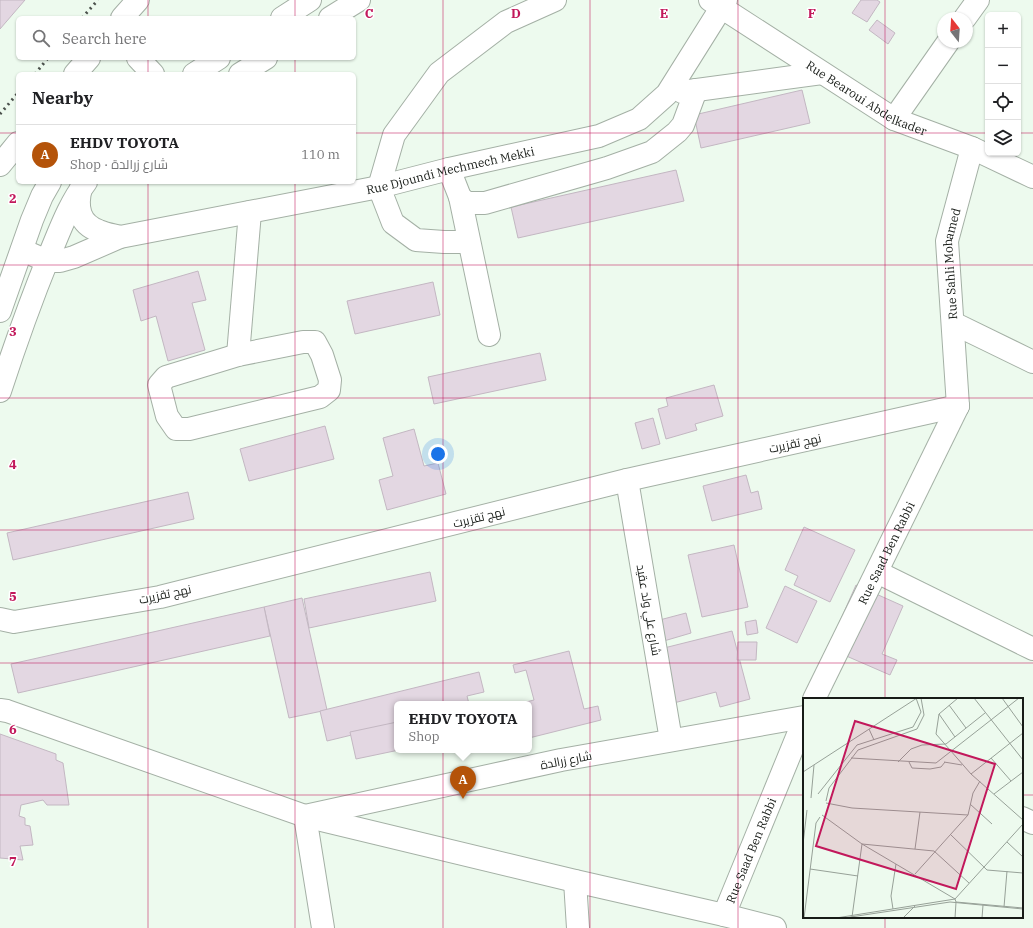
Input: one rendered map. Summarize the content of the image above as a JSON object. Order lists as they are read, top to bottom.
{
  "streets": {
    "street": [
      "Rue Bearoui Abdelkader",
      "Rue Djoundi Mechmech Mekki",
      "Rue Sahli Mohamed",
      "نهج تقزيرت",
      "Rue Saad Ben Rabbi",
      "شارع علي ولد عقيد",
      "شارع زرالدة"
    ]
  },
  "crossings": [
    ["Rue Bearoui Abdelkader", "Rue Djoundi Mechmech Mekki"],
    ["Rue Bearoui Abdelkader", "Rue Sahli Mohamed"],
    ["Rue Sahli Mohamed", "نهج تقزيرت"],
    ["Rue Sahli Mohamed", "Rue Saad Ben Rabbi"],
    ["نهج تقزيرت", "Rue Saad Ben Rabbi"],
    ["نهج تقزيرت", "شارع علي ولد عقيد"],
    ["شارع علي ولد عقيد", "شارع زرالدة"]
  ],
  "north": "top",
  "page": {
    "map_buttons": ["+", "−"],
    "search": "Search here",
    "heading": "Nearby",
    "list": [
      {
        "mark": "A",
        "name": "EHDV TOYOTA",
        "note": "Shop · شارع زرالدة",
        "value": "110 m"
      }
    ],
    "popup": ["EHDV TOYOTA", "Shop"],
    "pins": "A"
  },
  "grid": {
    "columns": [
      "C",
      "D",
      "E",
      "F"
    ],
    "rows": [
      "2",
      "3",
      "4",
      "5",
      "6",
      "7"
    ]
  }
}
